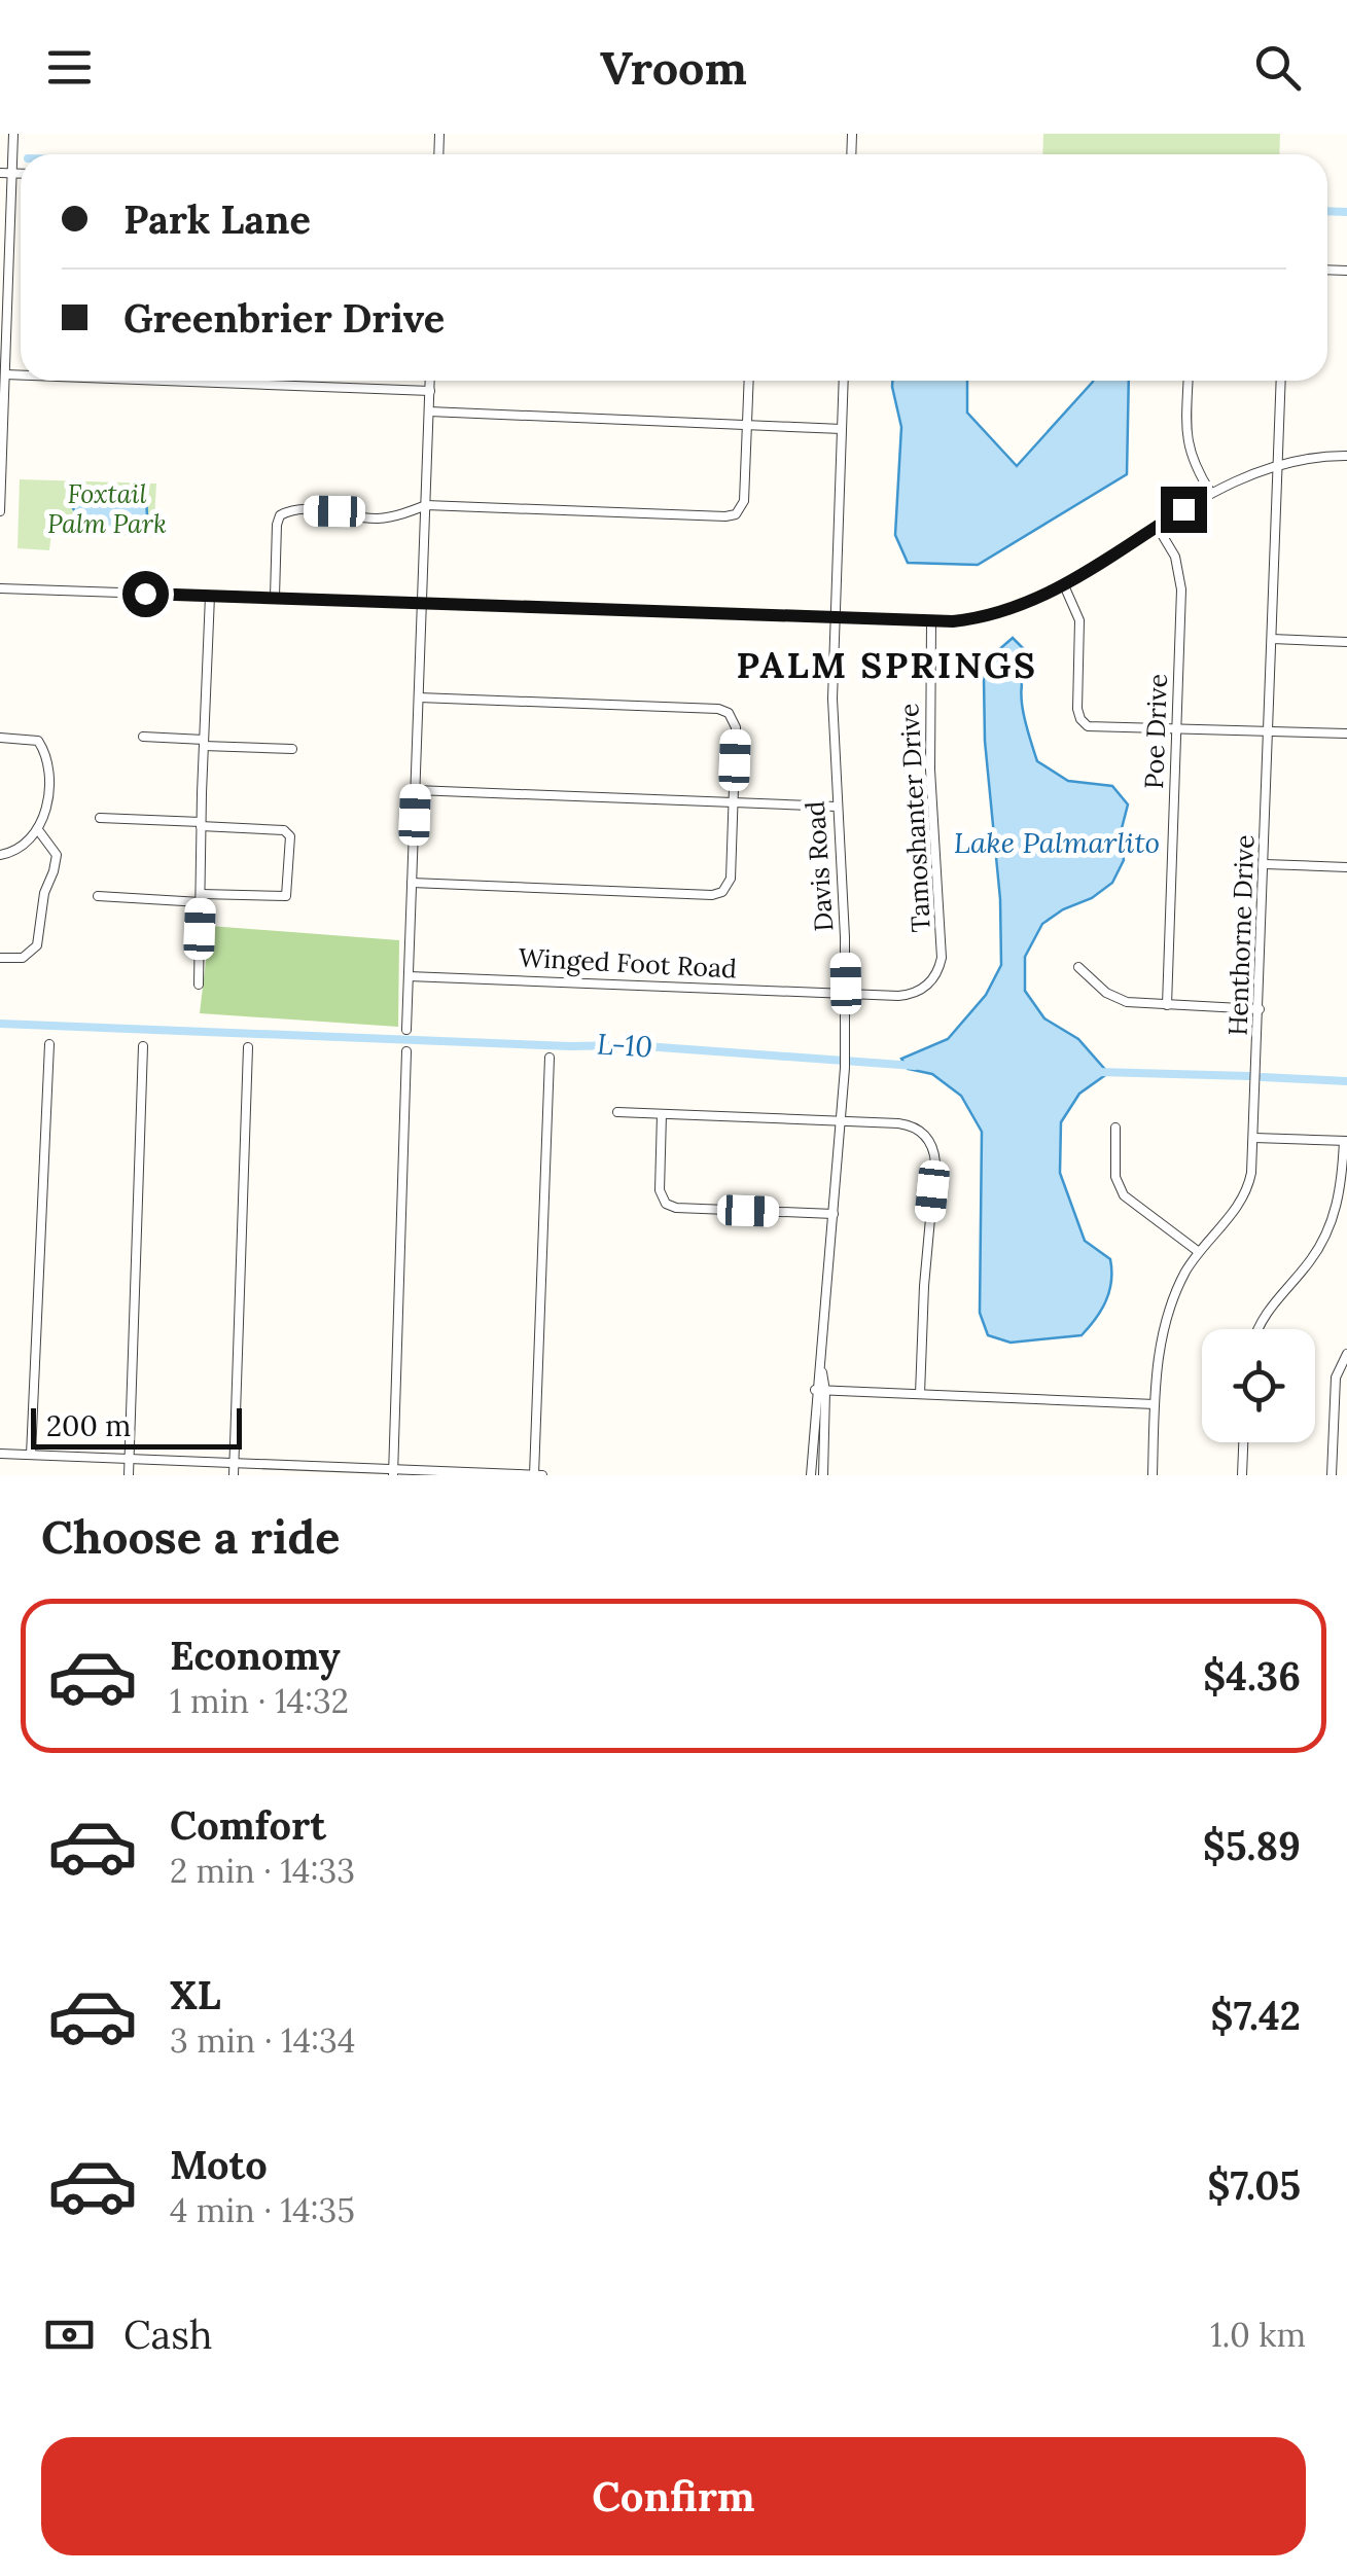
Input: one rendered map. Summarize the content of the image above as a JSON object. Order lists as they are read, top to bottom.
{
  "streets": {
    "street": [
      "Poe Drive",
      "Tamoshanter Drive",
      "Davis Road",
      "Henthorne Drive",
      "Winged Foot Road"
    ]
  },
  "crossings": [
    ["Tamoshanter Drive", "Davis Road"],
    ["Tamoshanter Drive", "Winged Foot Road"],
    ["Davis Road", "Winged Foot Road"]
  ],
  "districts": ["PALM SPRINGS"],
  "water": ["Lake Palmarlito", "L-10"],
  "parks": ["Foxtail Palm Park"],
  "scale_bar": "200 m",
  "page": {
    "header": "Vroom",
    "banner": ["Park Lane", "Greenbrier Drive"],
    "scale": "200 m",
    "heading": "Choose a ride",
    "list": [
      {
        "name": "Economy",
        "note": "1 min · 14:32",
        "value": "$4.36"
      },
      {
        "name": "Comfort",
        "note": "2 min · 14:33",
        "value": "$5.89"
      },
      {
        "name": "XL",
        "note": "3 min · 14:34",
        "value": "$7.42"
      },
      {
        "name": "Moto",
        "note": "4 min · 14:35",
        "value": "$7.05"
      }
    ],
    "pay": ["Cash", "1.0 km"],
    "buttons": "Confirm"
  }
}
